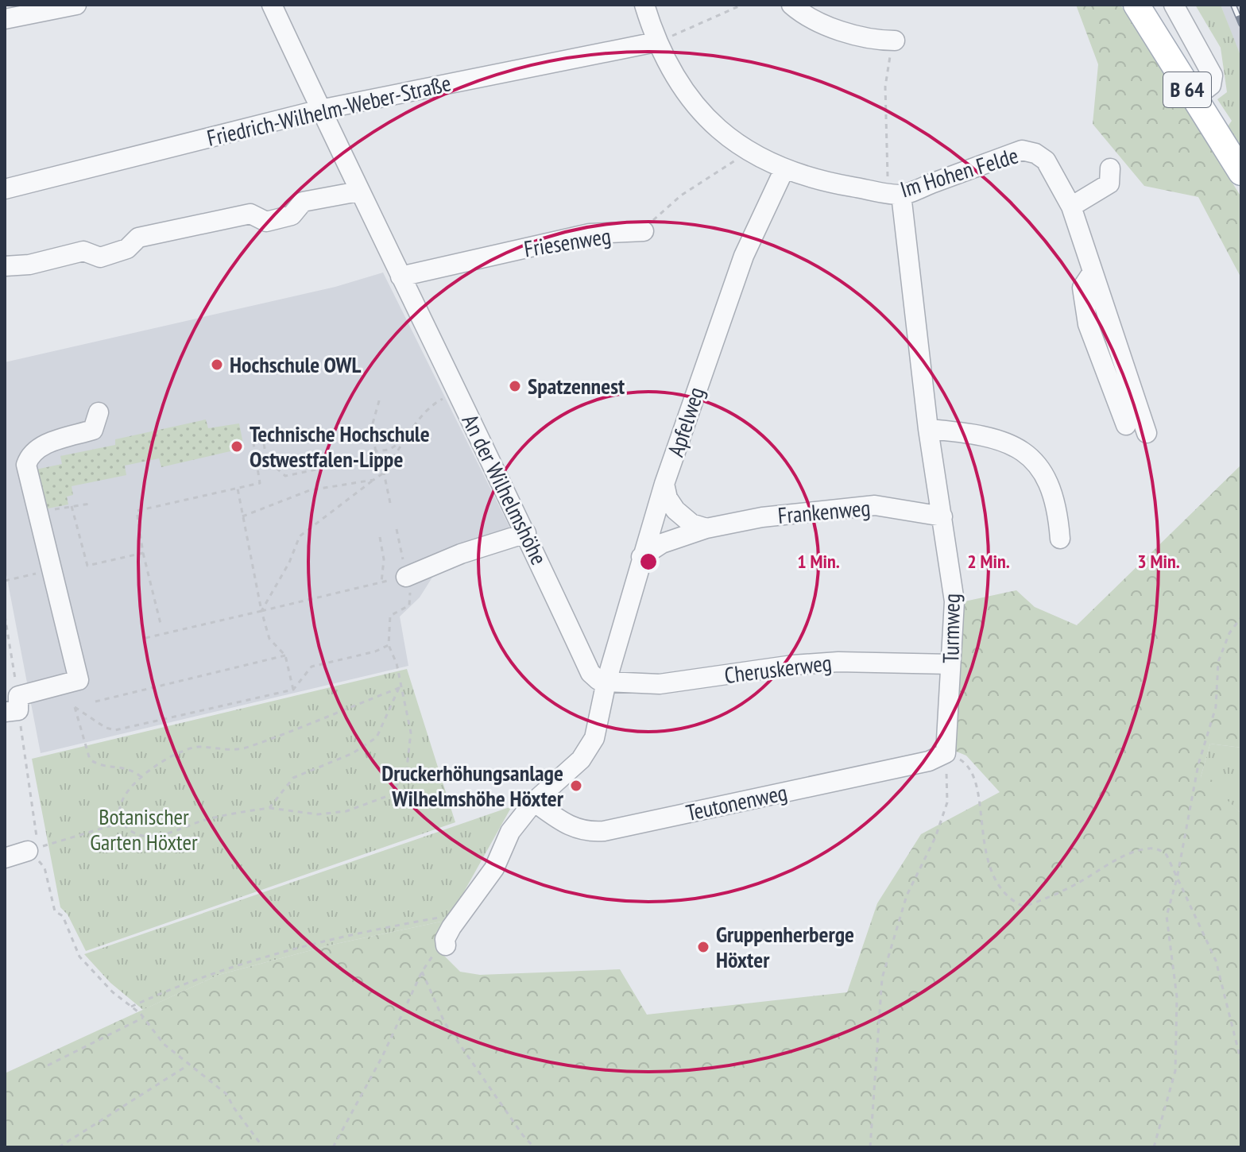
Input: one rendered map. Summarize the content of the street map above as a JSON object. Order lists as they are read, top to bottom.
{
  "streets": {
    "main road": ["B 64"],
    "street": [
      "Friedrich-Wilhelm-Weber-Straße",
      "Im Hohen Felde",
      "Friesenweg",
      "Apfelweg",
      "An der Wilhelmshöhe",
      "Frankenweg",
      "Turmweg",
      "Cheruskerweg",
      "Teutonenweg"
    ]
  },
  "crossings": [
    ["Friedrich-Wilhelm-Weber-Straße", "Im Hohen Felde"],
    ["Friedrich-Wilhelm-Weber-Straße", "An der Wilhelmshöhe"],
    ["Im Hohen Felde", "Apfelweg"],
    ["Im Hohen Felde", "Turmweg"],
    ["Friesenweg", "An der Wilhelmshöhe"],
    ["Apfelweg", "An der Wilhelmshöhe"],
    ["Apfelweg", "Frankenweg"],
    ["Apfelweg", "Cheruskerweg"],
    ["An der Wilhelmshöhe", "Cheruskerweg"],
    ["Frankenweg", "Turmweg"],
    ["Turmweg", "Cheruskerweg"],
    ["Turmweg", "Teutonenweg"]
  ],
  "parks": ["Botanischer Garten Höxter"],
  "places": [
    "Hochschule OWL",
    "Spatzennest",
    "Technische Hochschule Ostwestfalen-Lippe",
    "Druckerhöhungsanlage Wilhelmshöhe Höxter",
    "Gruppenherberge Höxter"
  ],
  "rings": ["1 Min.", "2 Min.", "3 Min."]
}
